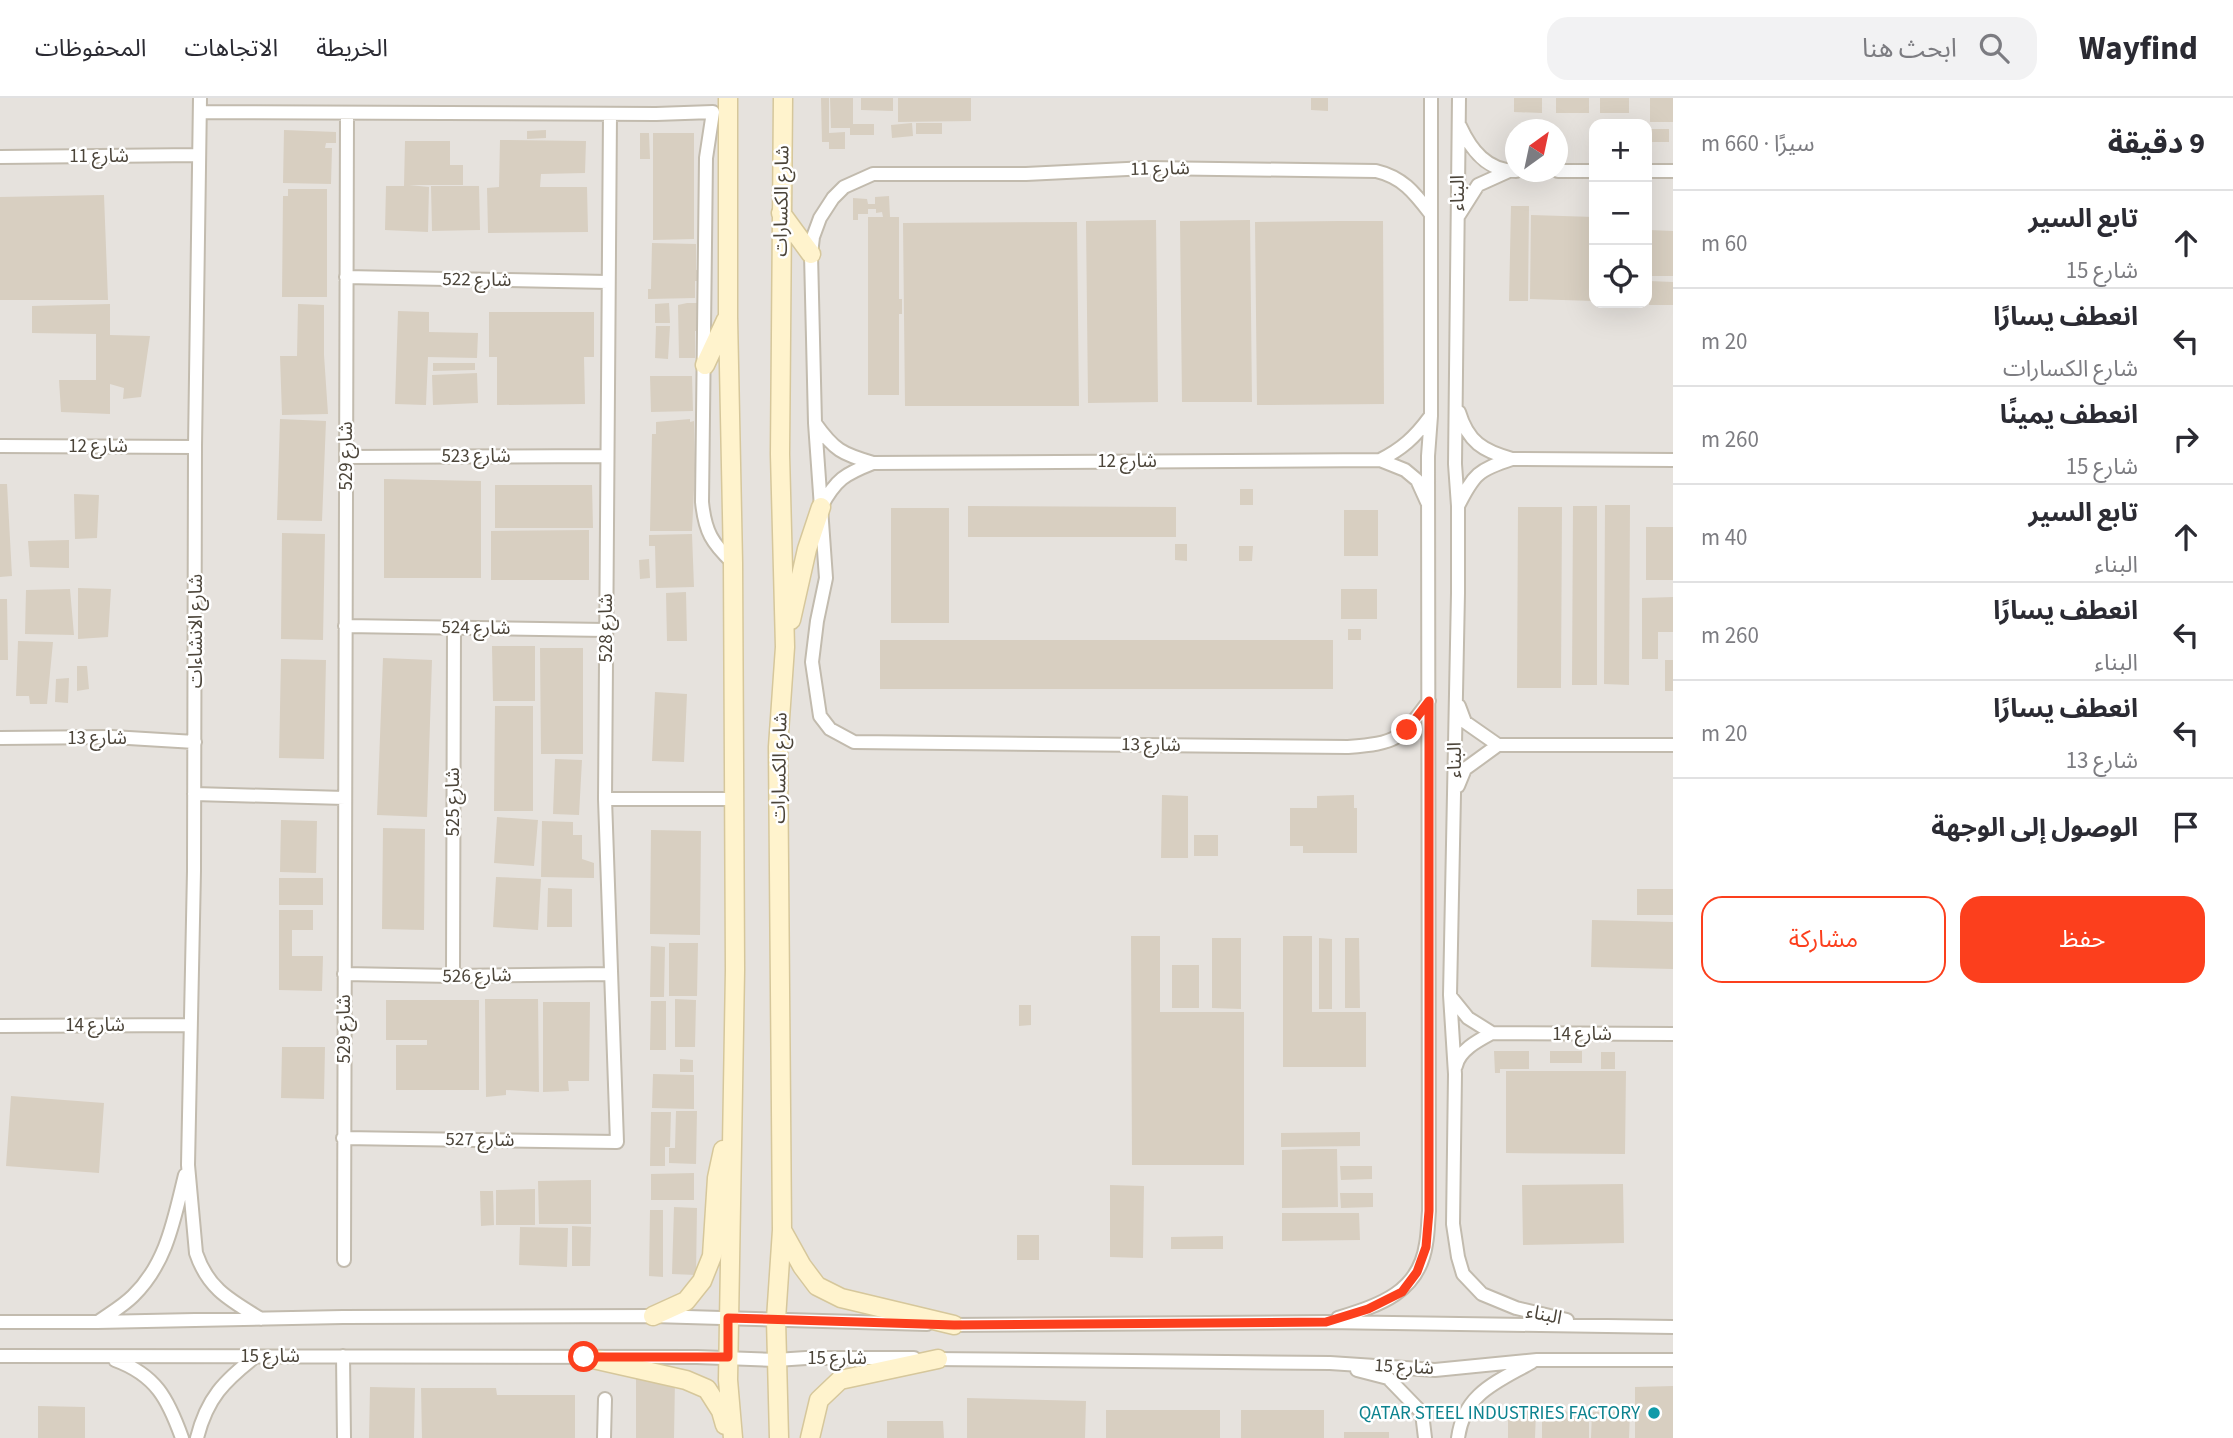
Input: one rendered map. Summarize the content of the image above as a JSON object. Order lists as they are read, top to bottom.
{
  "streets": {
    "street": [
      "شارع 11",
      "البناء",
      "شارع الكسارات",
      "شارع 522",
      "شارع 12",
      "شارع 529",
      "شارع 523",
      "شارع 524",
      "شارع 528",
      "شارع الانشاءات",
      "شارع 13",
      "شارع 525",
      "شارع 526",
      "شارع 14",
      "شارع 527",
      "شارع 15"
    ]
  },
  "crossings": [
    ["شارع 11", "البناء"],
    ["شارع 11", "شارع الكسارات"],
    ["شارع 11", "شارع الانشاءات"],
    ["البناء", "شارع 12"],
    ["البناء", "شارع 13"],
    ["البناء", "شارع 15"],
    ["شارع الكسارات", "شارع 12"],
    ["شارع الكسارات", "شارع 13"],
    ["شارع الكسارات", "شارع 15"],
    ["شارع 522", "شارع 529"],
    ["شارع 522", "شارع 528"],
    ["شارع 12", "شارع الانشاءات"],
    ["شارع 529", "شارع 523"],
    ["شارع 529", "شارع 524"],
    ["شارع 529", "شارع 526"],
    ["شارع 529", "شارع 527"],
    ["شارع 523", "شارع 528"],
    ["شارع 524", "شارع 528"],
    ["شارع 524", "شارع 525"],
    ["شارع 528", "شارع 526"],
    ["شارع 528", "شارع 527"],
    ["شارع الانشاءات", "شارع 13"],
    ["شارع الانشاءات", "شارع 14"],
    ["شارع الانشاءات", "شارع 15"],
    ["شارع 525", "شارع 526"]
  ],
  "places": ["QATAR STEEL INDUSTRIES FACTORY"],
  "north": "top right",
  "page": {
    "header": "Wayfind",
    "search": "ابحث هنا",
    "nav": ["الخريطة", "الاتجاهات", "المحفوظات"],
    "heading": ["9 دقيقة", "سيرًا · 660 m"],
    "map_buttons": ["+", "−"],
    "list": [
      ["تابع السير", "شارع 15", "60 m"],
      ["انعطف يسارًا", "شارع الكسارات", "20 m"],
      ["انعطف يمينًا", "شارع 15", "260 m"],
      ["تابع السير", "البناء", "40 m"],
      ["انعطف يسارًا", "البناء", "260 m"],
      ["انعطف يسارًا", "شارع 13", "20 m"],
      "الوصول إلى الوجهة"
    ],
    "buttons": ["حفظ", "مشاركة"]
  }
}
